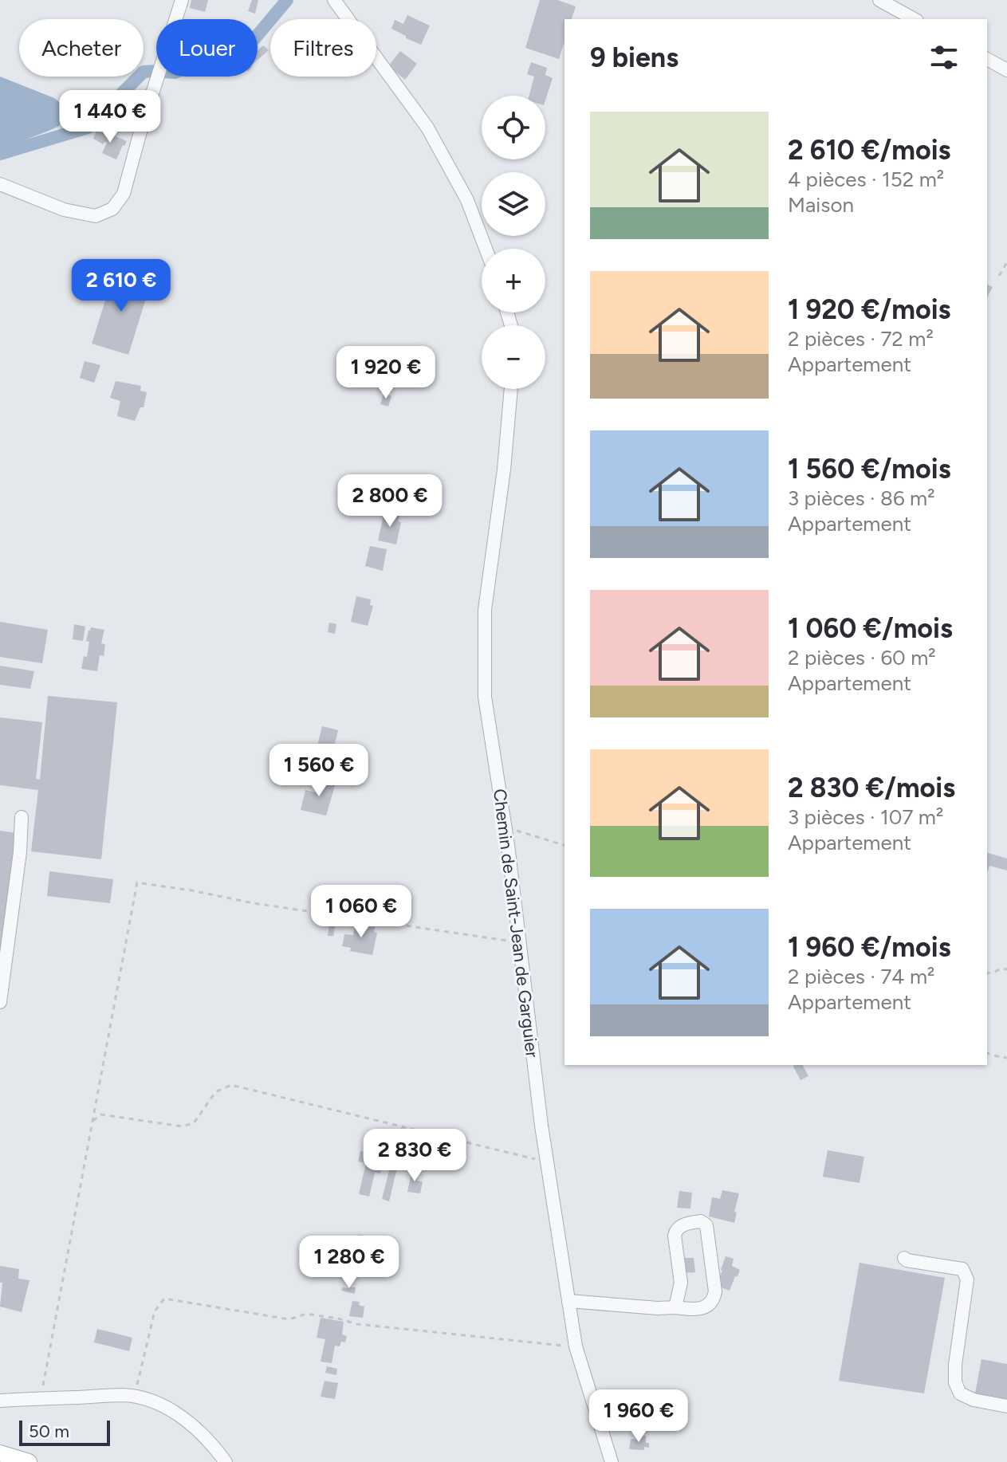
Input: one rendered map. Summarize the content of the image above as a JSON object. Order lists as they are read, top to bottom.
{
  "streets": {
    "street": ["Chemin de Saint-Jean de Garguier"]
  },
  "scale_bar": "50 m",
  "page": {
    "chip": ["Acheter", "Louer", "Filtres"],
    "heading": "9 biens",
    "price": [
      "1 440 €",
      "2 610 €",
      "1 920 €",
      "2 800 €",
      "1 560 €",
      "1 060 €",
      "2 830 €",
      "1 280 €",
      "1 960 €"
    ],
    "map_buttons": ["+", "−"],
    "list": [
      {
        "name": "2 610 €/mois",
        "note": "4 pièces · 152 m² · Maison"
      },
      {
        "name": "1 920 €/mois",
        "note": "2 pièces · 72 m² · Appartement"
      },
      {
        "name": "1 560 €/mois",
        "note": "3 pièces · 86 m² · Appartement"
      },
      {
        "name": "1 060 €/mois",
        "note": "2 pièces · 60 m² · Appartement"
      },
      {
        "name": "2 830 €/mois",
        "note": "3 pièces · 107 m² · Appartement"
      },
      {
        "name": "1 960 €/mois",
        "note": "2 pièces · 74 m² · Appartement"
      }
    ],
    "scale": "50 m"
  }
}
